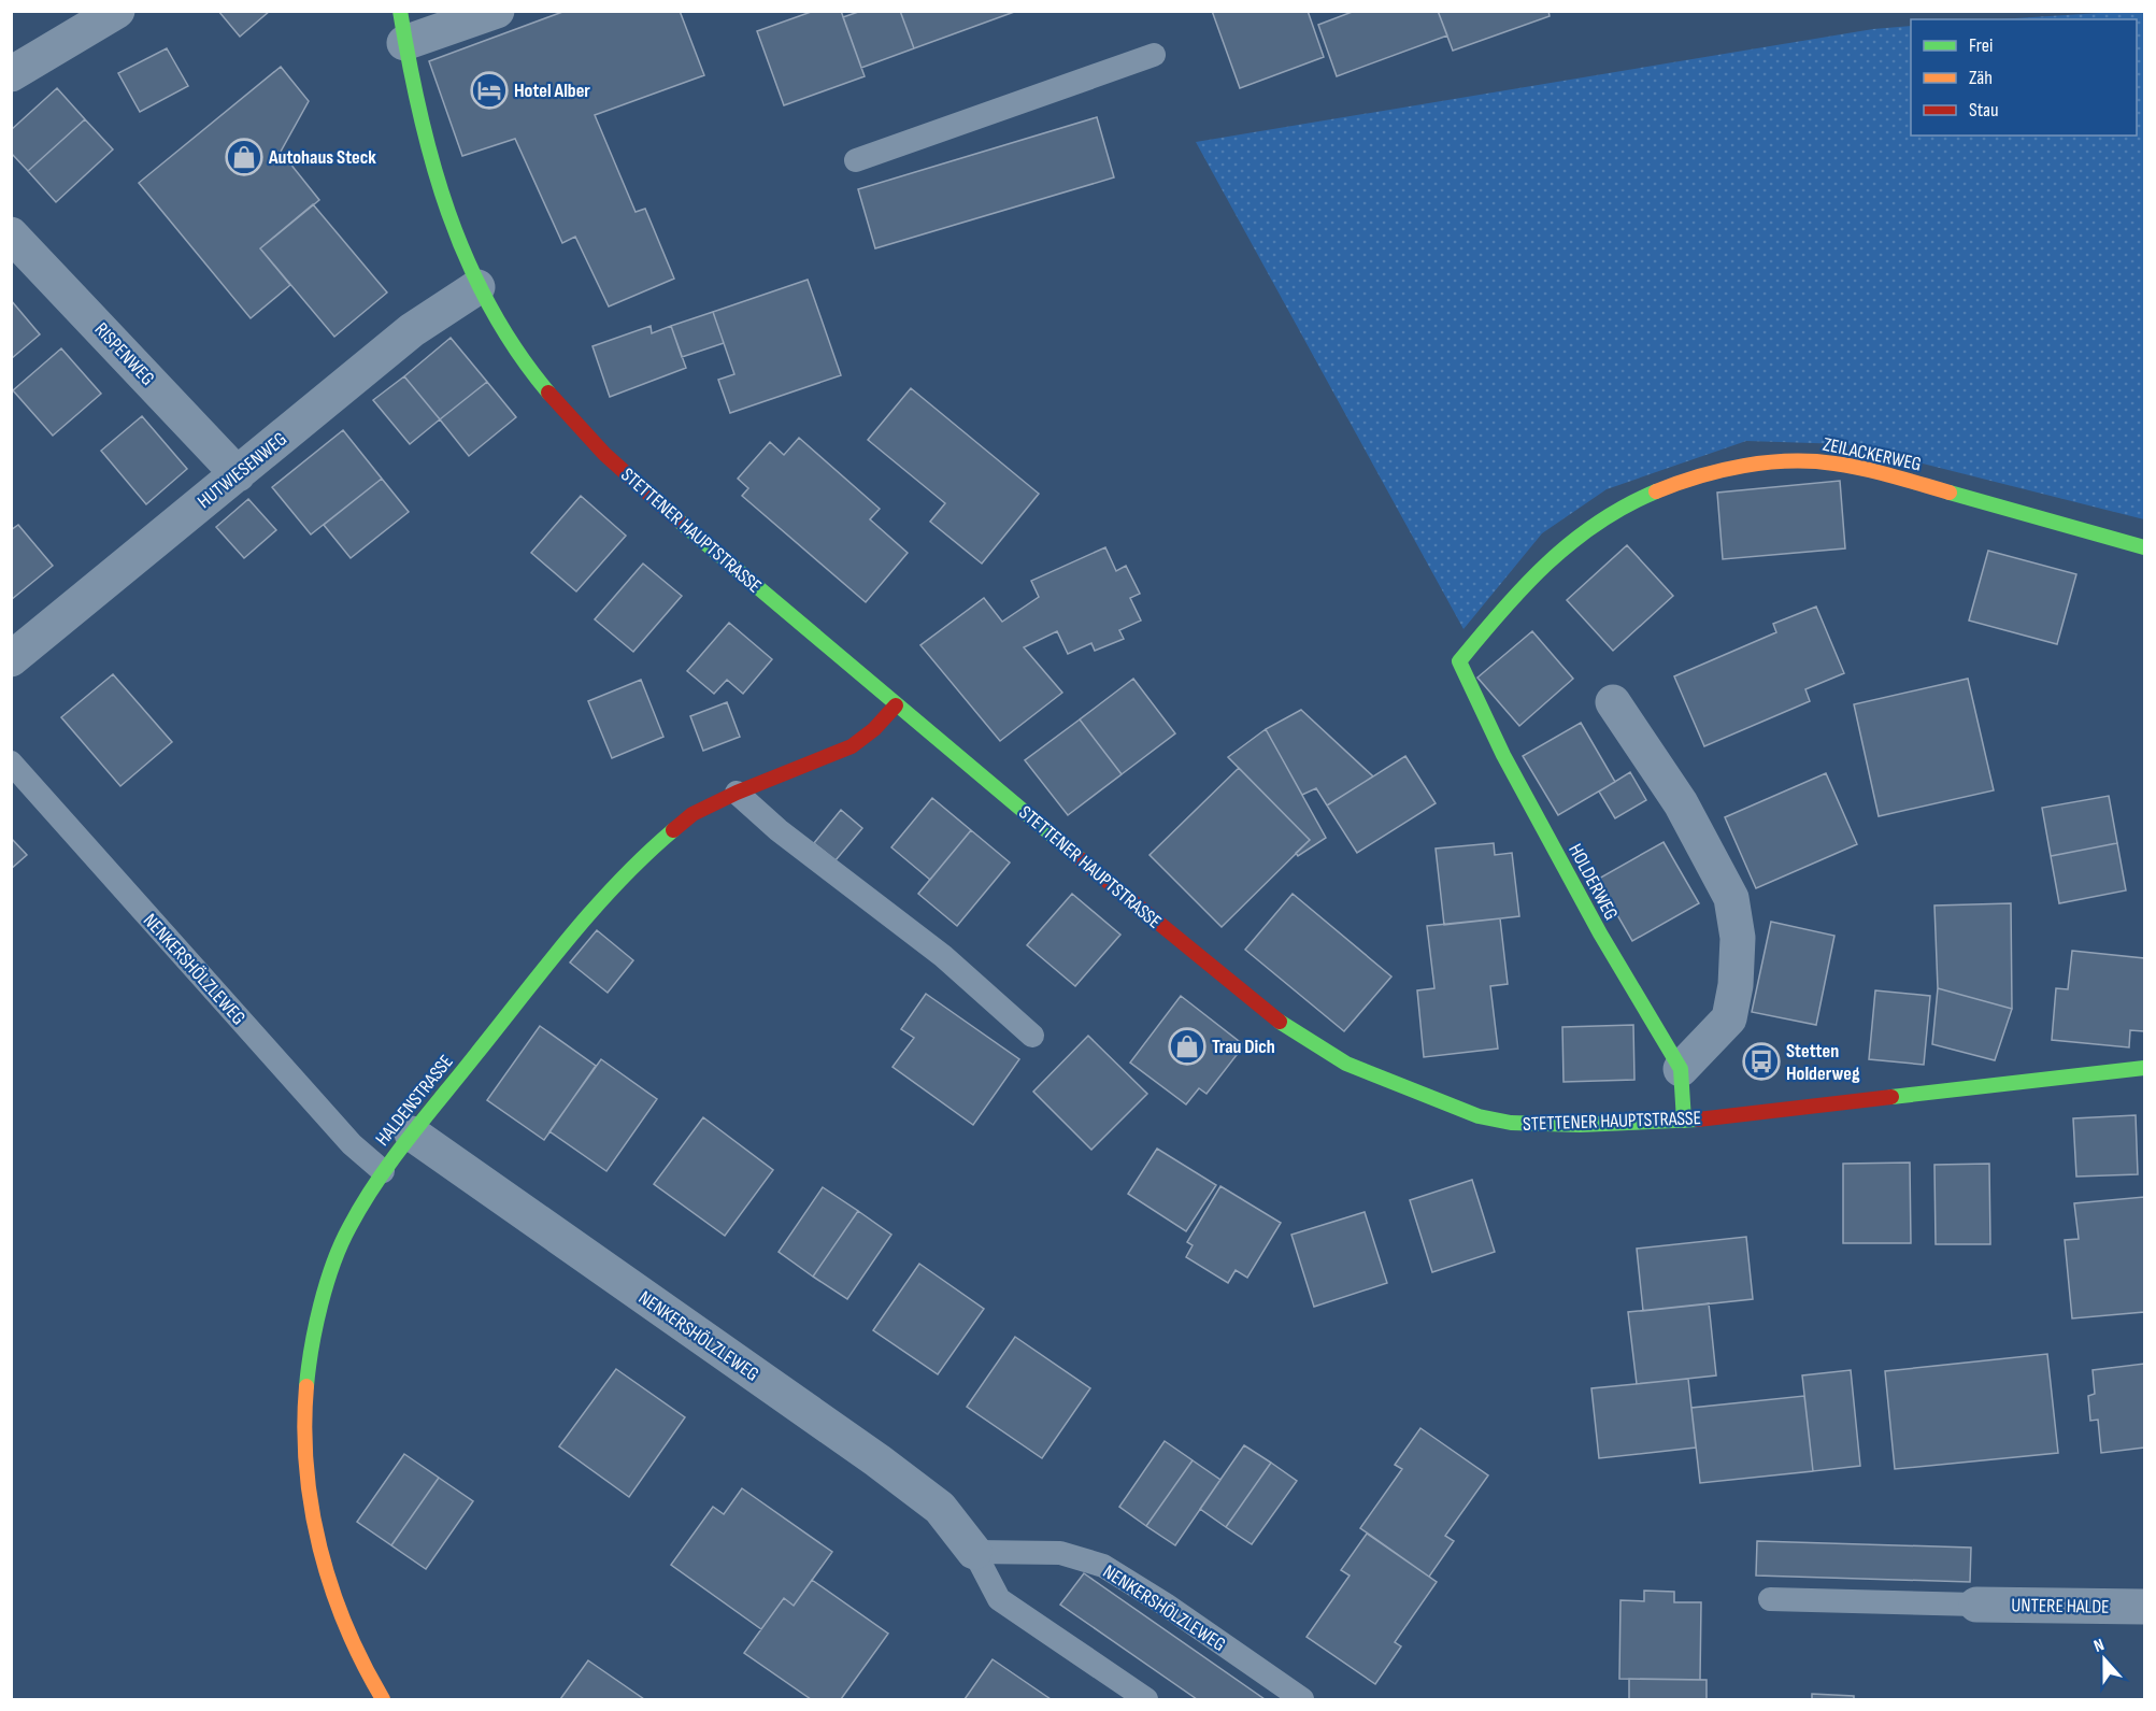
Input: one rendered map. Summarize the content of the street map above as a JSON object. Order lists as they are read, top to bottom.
{
  "streets": {
    "street": [
      "RISPENWEG",
      "ZEILACKERWEG",
      "HUTWIESENWEG",
      "STETTENER HAUPTSTRASSE",
      "HOLDERWEG",
      "NENKERSHÖLZLEWEG",
      "HALDENSTRASSE",
      "UNTERE HALDE"
    ]
  },
  "crossings": [
    ["RISPENWEG", "HUTWIESENWEG"],
    ["ZEILACKERWEG", "HOLDERWEG"],
    ["HUTWIESENWEG", "STETTENER HAUPTSTRASSE"],
    ["STETTENER HAUPTSTRASSE", "HOLDERWEG"],
    ["STETTENER HAUPTSTRASSE", "HALDENSTRASSE"],
    ["NENKERSHÖLZLEWEG", "HALDENSTRASSE"]
  ],
  "places": {
    "hotel": ["Hotel Alber"],
    "shop": ["Autohaus Steck", "Trau Dich"],
    "bus stop": ["Stetten Holderweg"]
  },
  "legend": ["Frei", "Zäh", "Stau"],
  "north": "top"
}
